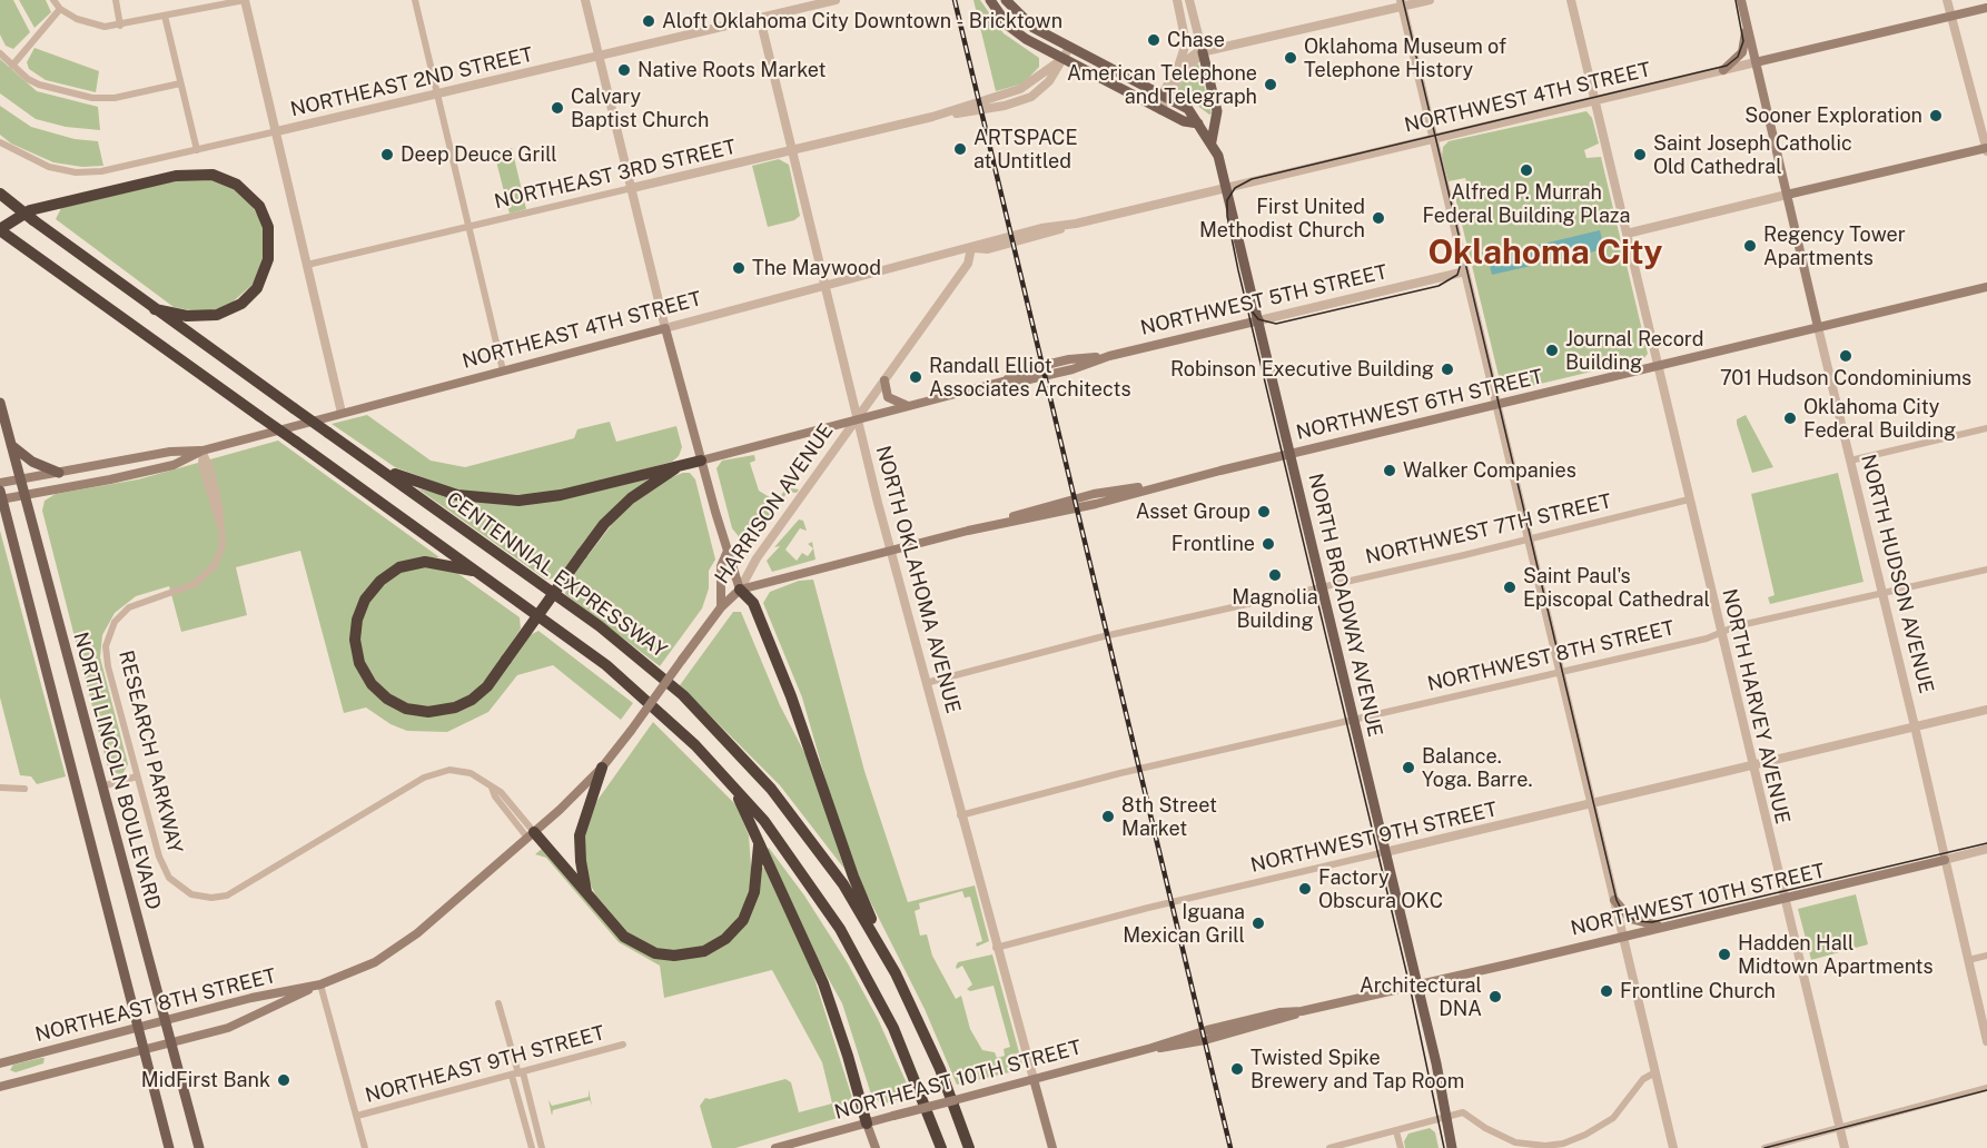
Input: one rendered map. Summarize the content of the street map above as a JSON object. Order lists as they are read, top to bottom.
{
  "streets": {
    "highway": ["CENTENNIAL EXPRESSWAY"],
    "main road": [
      "NORTHWEST 4TH STREET",
      "NORTHWEST 5TH STREET",
      "NORTHEAST 4TH STREET",
      "NORTHWEST 6TH STREET",
      "HARRISON AVENUE",
      "NORTH HUDSON AVENUE",
      "NORTH OKLAHOMA AVENUE",
      "NORTH BROADWAY AVENUE",
      "NORTH LINCOLN BOULEVARD",
      "NORTHWEST 10TH STREET",
      "NORTHEAST 8TH STREET",
      "NORTHEAST 10TH STREET"
    ],
    "street": [
      "NORTHEAST 2ND STREET",
      "NORTHEAST 3RD STREET",
      "NORTHWEST 7TH STREET",
      "NORTHWEST 8TH STREET",
      "NORTH HARVEY AVENUE",
      "RESEARCH PARKWAY",
      "NORTHWEST 9TH STREET",
      "NORTHEAST 9TH STREET"
    ]
  },
  "crossings": [
    ["NORTHEAST 2ND STREET", "NORTH OKLAHOMA AVENUE"],
    ["NORTHWEST 4TH STREET", "NORTHEAST 4TH STREET"],
    ["NORTHWEST 4TH STREET", "HARRISON AVENUE"],
    ["NORTHWEST 4TH STREET", "NORTH HUDSON AVENUE"],
    ["NORTHWEST 4TH STREET", "NORTH BROADWAY AVENUE"],
    ["NORTHWEST 4TH STREET", "NORTH HARVEY AVENUE"],
    ["NORTHEAST 3RD STREET", "NORTH OKLAHOMA AVENUE"],
    ["NORTHEAST 3RD STREET", "NORTH BROADWAY AVENUE"],
    ["NORTHWEST 5TH STREET", "NORTH BROADWAY AVENUE"],
    ["NORTHEAST 4TH STREET", "HARRISON AVENUE"],
    ["NORTHEAST 4TH STREET", "NORTH OKLAHOMA AVENUE"],
    ["NORTHEAST 4TH STREET", "RESEARCH PARKWAY"],
    ["NORTHEAST 4TH STREET", "NORTH LINCOLN BOULEVARD"],
    ["NORTHWEST 6TH STREET", "HARRISON AVENUE"],
    ["NORTHWEST 6TH STREET", "NORTH HUDSON AVENUE"],
    ["NORTHWEST 6TH STREET", "NORTH OKLAHOMA AVENUE"],
    ["NORTHWEST 6TH STREET", "NORTH BROADWAY AVENUE"],
    ["NORTHWEST 6TH STREET", "NORTH HARVEY AVENUE"],
    ["HARRISON AVENUE", "NORTH OKLAHOMA AVENUE"],
    ["HARRISON AVENUE", "RESEARCH PARKWAY"],
    ["HARRISON AVENUE", "NORTHEAST 8TH STREET"],
    ["NORTHWEST 7TH STREET", "NORTH OKLAHOMA AVENUE"],
    ["NORTHWEST 7TH STREET", "NORTH BROADWAY AVENUE"],
    ["NORTHWEST 7TH STREET", "NORTH HARVEY AVENUE"],
    ["NORTH HUDSON AVENUE", "NORTHWEST 8TH STREET"],
    ["NORTH HUDSON AVENUE", "NORTHWEST 9TH STREET"],
    ["NORTH HUDSON AVENUE", "NORTHWEST 10TH STREET"],
    ["NORTH OKLAHOMA AVENUE", "NORTHWEST 8TH STREET"],
    ["NORTH OKLAHOMA AVENUE", "NORTHWEST 9TH STREET"],
    ["NORTH OKLAHOMA AVENUE", "NORTHEAST 10TH STREET"],
    ["NORTH BROADWAY AVENUE", "NORTHWEST 8TH STREET"],
    ["NORTH BROADWAY AVENUE", "NORTHWEST 9TH STREET"],
    ["NORTH BROADWAY AVENUE", "NORTHWEST 10TH STREET"],
    ["NORTH BROADWAY AVENUE", "NORTHEAST 10TH STREET"],
    ["NORTHWEST 8TH STREET", "NORTH HARVEY AVENUE"],
    ["NORTH HARVEY AVENUE", "NORTHWEST 9TH STREET"],
    ["NORTH HARVEY AVENUE", "NORTHWEST 10TH STREET"],
    ["NORTH LINCOLN BOULEVARD", "NORTHEAST 8TH STREET"],
    ["NORTHWEST 10TH STREET", "NORTHEAST 10TH STREET"]
  ],
  "districts": ["Oklahoma City"],
  "places": [
    "Aloft Oklahoma City Downtown - Bricktown",
    "Chase",
    "Oklahoma Museum of Telephone History",
    "Native Roots Market",
    "American Telephone and Telegraph",
    "Calvary Baptist Church",
    "Sooner Exploration",
    "ARTSPACE at Untitled",
    "Deep Deuce Grill",
    "Saint Joseph Catholic Old Cathedral",
    "Alfred P. Murrah Federal Building Plaza",
    "First United Methodist Church",
    "Regency Tower Apartments",
    "The Maywood",
    "Journal Record Building",
    "701 Hudson Condominiums",
    "Robinson Executive Building",
    "Randall Elliot Associates Architects",
    "Oklahoma City Federal Building",
    "Walker Companies",
    "Asset Group",
    "Frontline",
    "Magnolia Building",
    "Saint Paul's Episcopal Cathedral",
    "Balance. Yoga. Barre.",
    "8th Street Market",
    "Factory Obscura OKC",
    "Iguana Mexican Grill",
    "Hadden Hall Midtown Apartments",
    "Frontline Church",
    "Architectural DNA",
    "Twisted Spike Brewery and Tap Room",
    "MidFirst Bank"
  ]
}
